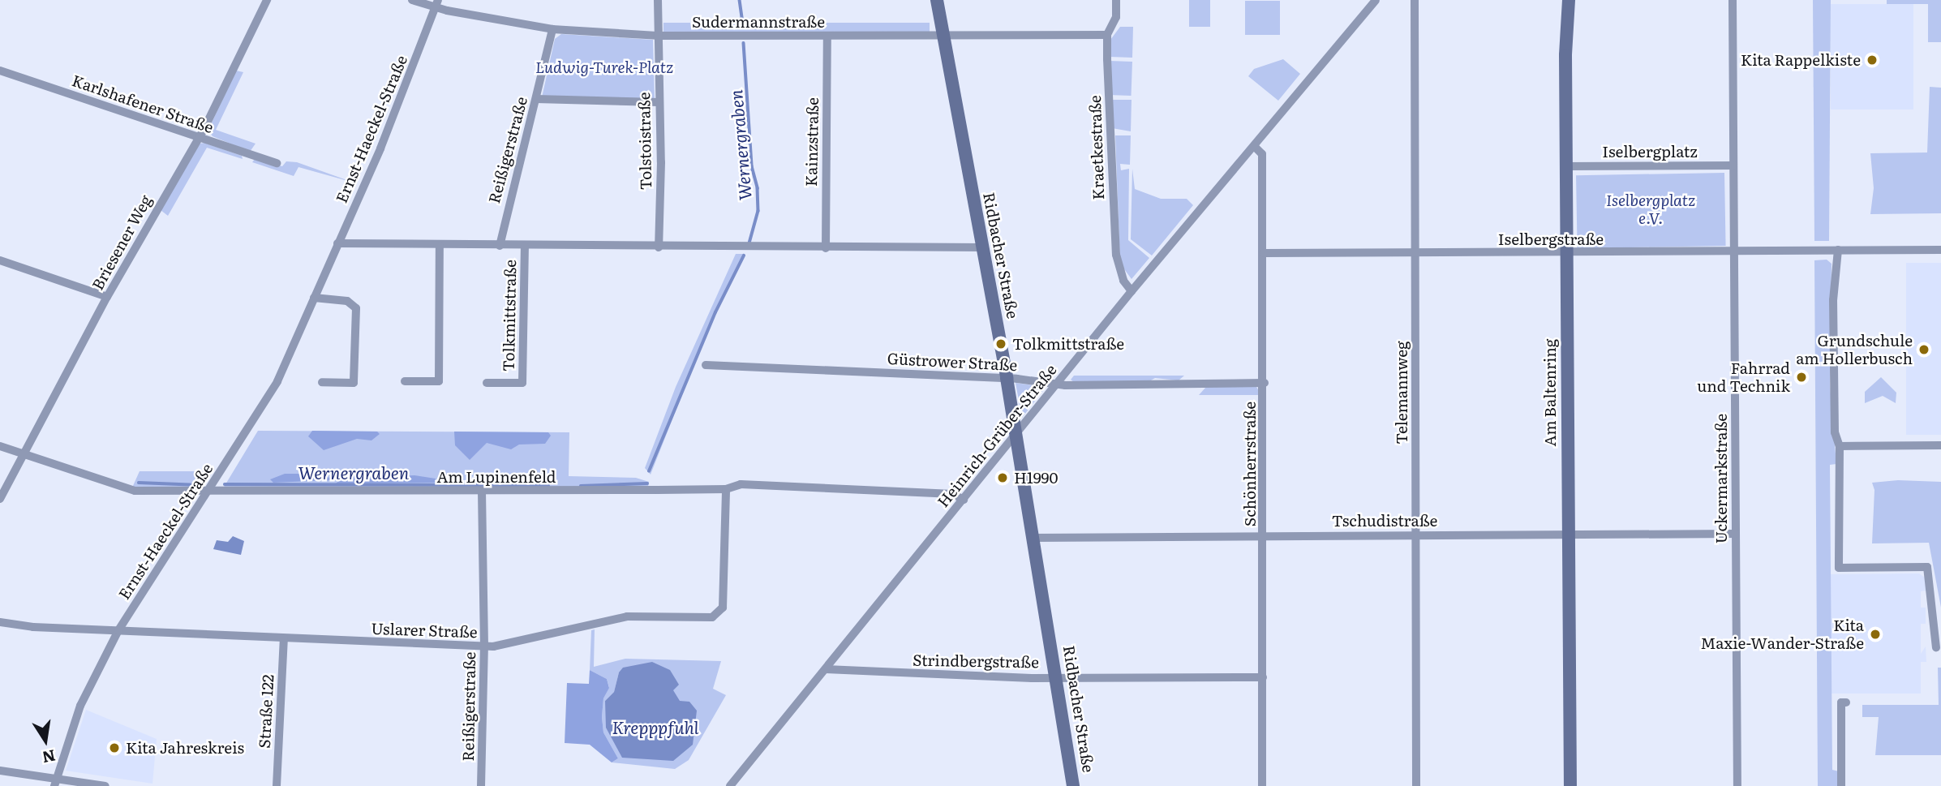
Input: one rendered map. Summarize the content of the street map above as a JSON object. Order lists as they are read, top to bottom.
{
  "streets": {
    "street": [
      "Sudermannstraße",
      "Karlshafener Straße",
      "Ernst-Haeckel-Straße",
      "Tolstoistraße",
      "Kainzstraße",
      "Kraetkestraße",
      "Reißigerstraße",
      "Iselbergplatz",
      "Iselbergstraße",
      "Briesener Weg",
      "Ridbacher Straße",
      "Tolkmittstraße",
      "Güstrower Straße",
      "Telemannweg",
      "Am Baltenring",
      "Heinrich-Grüber-Straße",
      "Schönherrstraße",
      "Am Lupinenfeld",
      "Uckermarkstraße",
      "Tschudistraße",
      "Uslarer Straße",
      "Strindbergstraße",
      "Straße 122"
    ]
  },
  "crossings": [
    ["Sudermannstraße", "Ernst-Haeckel-Straße"],
    ["Sudermannstraße", "Tolstoistraße"],
    ["Sudermannstraße", "Kainzstraße"],
    ["Sudermannstraße", "Kraetkestraße"],
    ["Sudermannstraße", "Reißigerstraße"],
    ["Sudermannstraße", "Ridbacher Straße"],
    ["Karlshafener Straße", "Briesener Weg"],
    ["Ernst-Haeckel-Straße", "Tolkmittstraße"],
    ["Ernst-Haeckel-Straße", "Am Lupinenfeld"],
    ["Ernst-Haeckel-Straße", "Uslarer Straße"],
    ["Tolstoistraße", "Tolkmittstraße"],
    ["Kainzstraße", "Tolkmittstraße"],
    ["Kraetkestraße", "Heinrich-Grüber-Straße"],
    ["Reißigerstraße", "Tolkmittstraße"],
    ["Reißigerstraße", "Am Lupinenfeld"],
    ["Reißigerstraße", "Uslarer Straße"],
    ["Iselbergplatz", "Am Baltenring"],
    ["Iselbergplatz", "Uckermarkstraße"],
    ["Iselbergstraße", "Telemannweg"],
    ["Iselbergstraße", "Am Baltenring"],
    ["Iselbergstraße", "Schönherrstraße"],
    ["Iselbergstraße", "Uckermarkstraße"],
    ["Briesener Weg", "Am Lupinenfeld"],
    ["Ridbacher Straße", "Tolkmittstraße"],
    ["Ridbacher Straße", "Güstrower Straße"],
    ["Ridbacher Straße", "Heinrich-Grüber-Straße"],
    ["Ridbacher Straße", "Tschudistraße"],
    ["Ridbacher Straße", "Strindbergstraße"],
    ["Güstrower Straße", "Heinrich-Grüber-Straße"],
    ["Güstrower Straße", "Schönherrstraße"],
    ["Telemannweg", "Tschudistraße"],
    ["Am Baltenring", "Tschudistraße"],
    ["Heinrich-Grüber-Straße", "Schönherrstraße"],
    ["Heinrich-Grüber-Straße", "Am Lupinenfeld"],
    ["Heinrich-Grüber-Straße", "Strindbergstraße"],
    ["Schönherrstraße", "Tschudistraße"],
    ["Schönherrstraße", "Strindbergstraße"],
    ["Am Lupinenfeld", "Uslarer Straße"],
    ["Uckermarkstraße", "Tschudistraße"],
    ["Uslarer Straße", "Straße 122"]
  ],
  "water": ["Wernergraben", "Krepppfuhl"],
  "parks": ["Ludwig-Turek-Platz", "Iselbergplatz e.V."],
  "places": [
    "Kita Rappelkiste",
    "Tolkmittstraße",
    "Grundschule am Hollerbusch",
    "Fahrrad und Technik",
    "H1990",
    "Kita Maxie-Wander-Straße",
    "Kita Jahreskreis"
  ],
  "north": "bottom"
}
